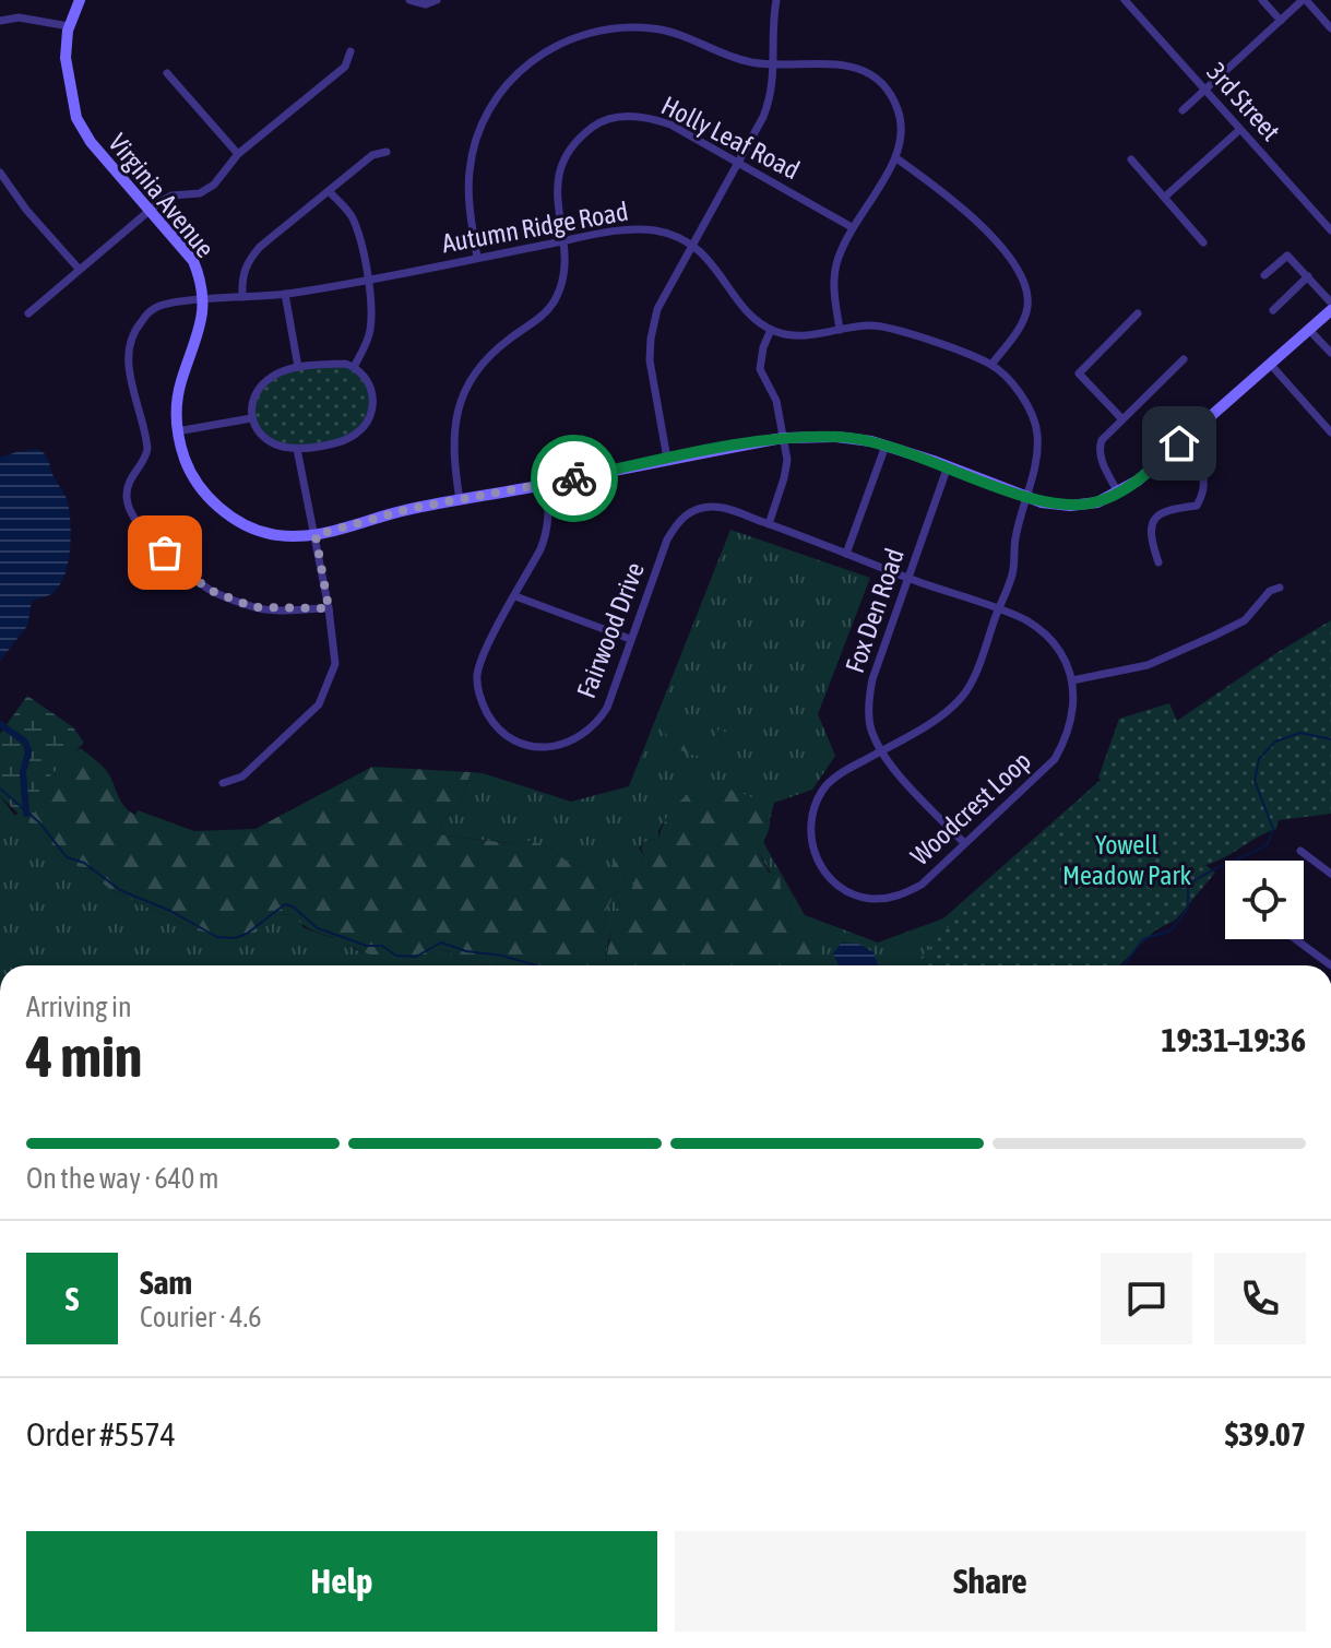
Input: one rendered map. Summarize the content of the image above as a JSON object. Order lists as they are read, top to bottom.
{
  "streets": {
    "street": [
      "3rd Street",
      "Holly Leaf Road",
      "Virginia Avenue",
      "Autumn Ridge Road",
      "Fox Den Road",
      "Fairwood Drive",
      "Woodcrest Loop"
    ]
  },
  "crossings": [
    ["Holly Leaf Road", "Virginia Avenue"],
    ["Holly Leaf Road", "Autumn Ridge Road"],
    ["Virginia Avenue", "Autumn Ridge Road"],
    ["Virginia Avenue", "Fox Den Road"],
    ["Virginia Avenue", "Fairwood Drive"],
    ["Fox Den Road", "Fairwood Drive"],
    ["Fox Den Road", "Woodcrest Loop"],
    ["Fairwood Drive", "Woodcrest Loop"]
  ],
  "parks": ["Yowell Meadow Park"],
  "page": {
    "heading": ["4 min", "Arriving in", "19:31–19:36"],
    "panel": [
      "Sam",
      "Courier · 4.6",
      "Order #5574",
      "$39.07"
    ],
    "bar": "On the way · 640 m",
    "round": "S",
    "buttons": ["Help", "Share"]
  }
}
